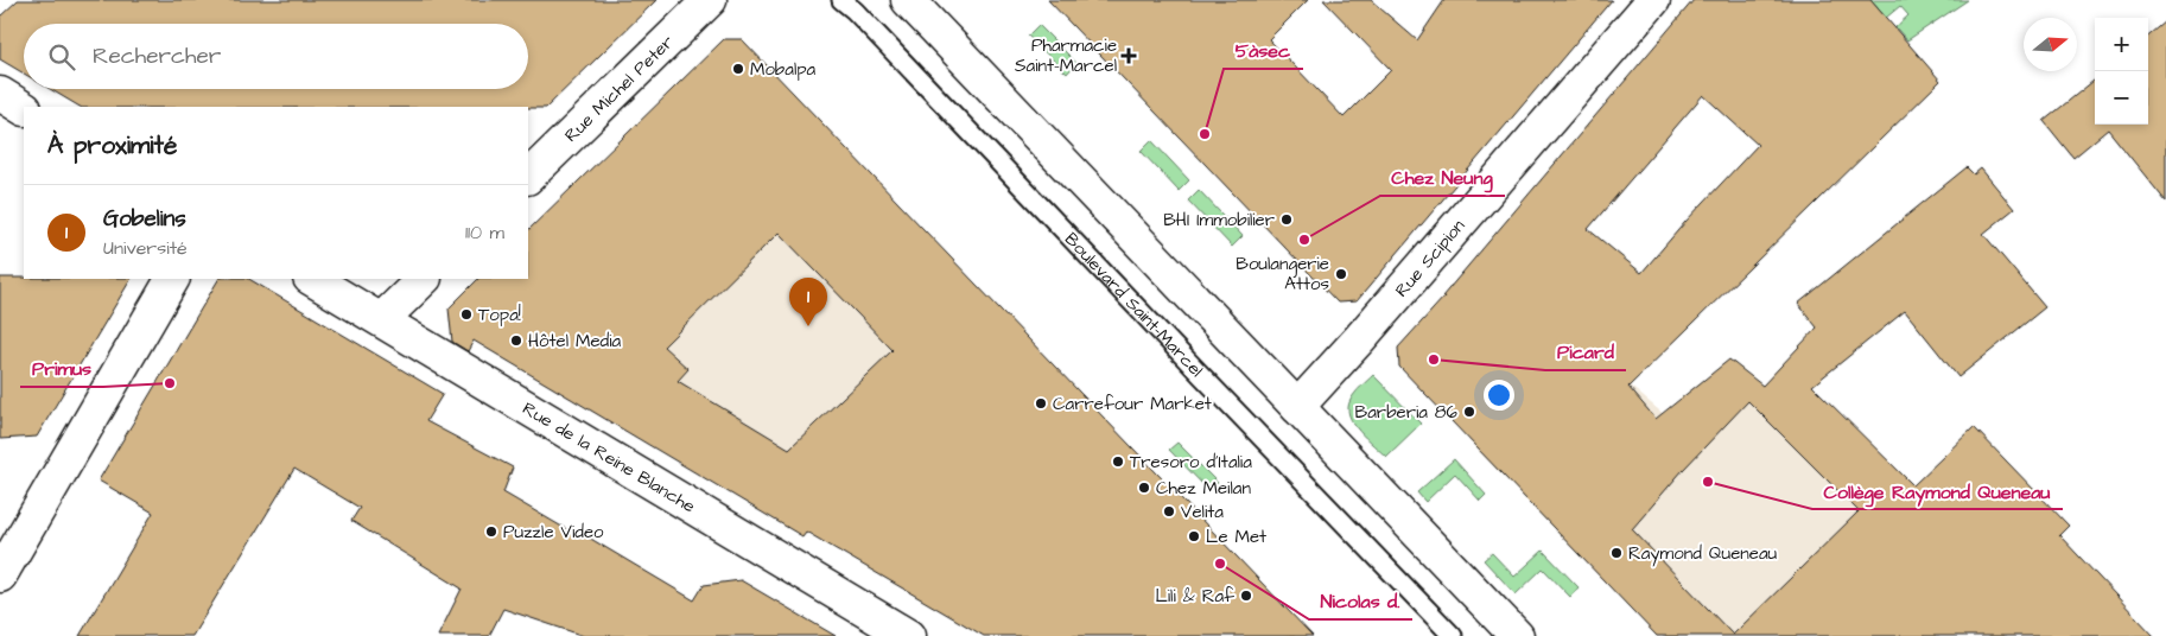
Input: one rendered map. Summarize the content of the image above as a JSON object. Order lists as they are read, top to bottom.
{
  "streets": {
    "street": ["Rue Michel Peter", "Rue Scipion", "Rue de la Reine Blanche"],
    "lane": ["Boulevard Saint-Marcel"]
  },
  "places": {
    "health": ["Pharmacie Saint-Marcel"],
    "other": [
      "Mobalpa",
      "5àsec",
      "BHI Immobilier",
      "Chez Neung",
      "Boulangerie Attos",
      "Topa!",
      "Hôtel Media",
      "Picard",
      "Primus",
      "Carrefour Market",
      "Barberia 86",
      "Tresoro d'Italia",
      "Collège Raymond Queneau",
      "Chez Meilan",
      "Velita",
      "Puzzle Video",
      "Le Met",
      "Raymond Queneau",
      "Nicolas d.",
      "Lili & Raf"
    ]
  },
  "north": "right",
  "page": {
    "map_buttons": ["+", "−"],
    "search": "Rechercher",
    "heading": "À proximité",
    "list": [
      {
        "mark": "1",
        "name": "Gobelins",
        "note": "Université",
        "value": "110 m"
      }
    ],
    "pins": "1"
  }
}
